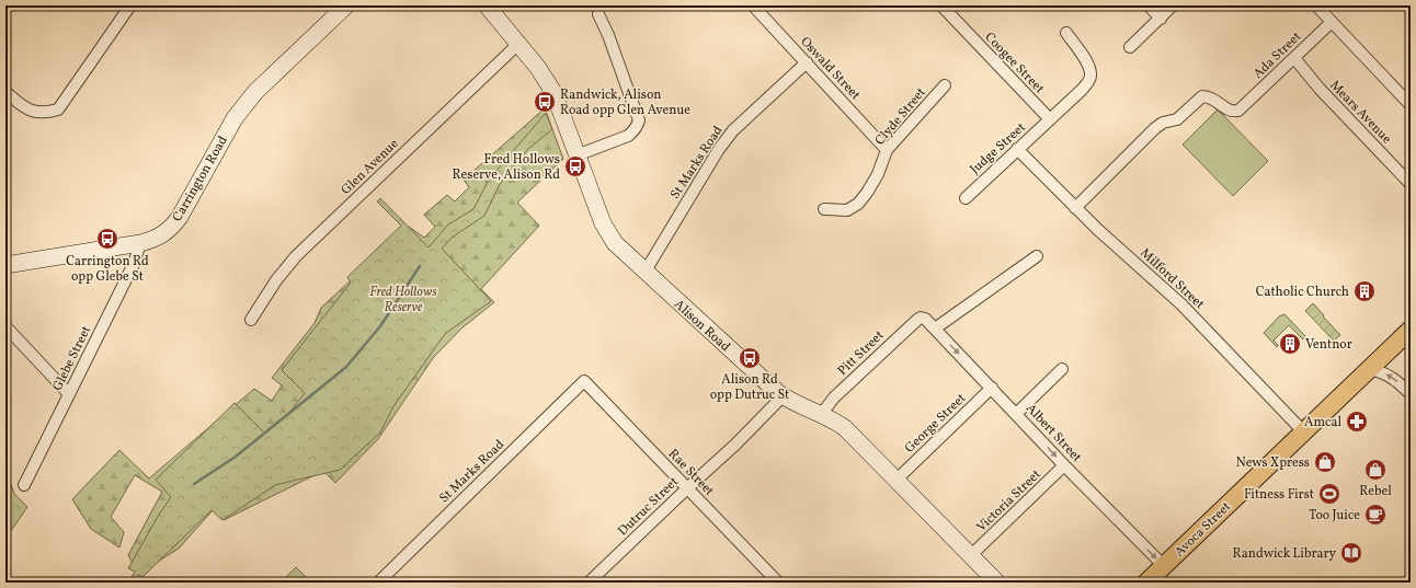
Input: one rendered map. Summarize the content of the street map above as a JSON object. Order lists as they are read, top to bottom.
{
  "streets": {
    "main road": ["Carrington Road", "Alison Road", "Avoca Street"],
    "street": [
      "Ada Street",
      "Coogee Street",
      "Oswald Street",
      "Mears Avenue",
      "Clyde Street",
      "Judge Street",
      "St Marks Road",
      "Glen Avenue",
      "Milford Street",
      "Pitt Street",
      "Glebe Street",
      "George Street",
      "Albert Street",
      "Rae Street",
      "Victoria Street",
      "Dutruc Street"
    ]
  },
  "crossings": [
    ["Ada Street", "Mears Avenue"],
    ["Ada Street", "Milford Street"],
    ["Coogee Street", "Judge Street"],
    ["Oswald Street", "Clyde Street"],
    ["Oswald Street", "St Marks Road"],
    ["Judge Street", "Milford Street"],
    ["St Marks Road", "Alison Road"],
    ["St Marks Road", "Rae Street"],
    ["Glen Avenue", "Alison Road"],
    ["Carrington Road", "Glebe Street"],
    ["Milford Street", "Avoca Street"],
    ["Alison Road", "Pitt Street"],
    ["Alison Road", "George Street"],
    ["Alison Road", "Victoria Street"],
    ["Alison Road", "Dutruc Street"],
    ["Pitt Street", "Albert Street"],
    ["George Street", "Albert Street"],
    ["Albert Street", "Victoria Street"],
    ["Albert Street", "Avoca Street"],
    ["Rae Street", "Dutruc Street"]
  ],
  "one_way": ["Albert Street"],
  "parks": ["Fred Hollows Reserve"],
  "places": {
    "bus stop": [
      "Randwick, Alison Road opp Glen Avenue",
      "Fred Hollows Reserve, Alison Rd",
      "Carrington Rd opp Glebe St",
      "Alison Rd opp Dutruc St"
    ],
    "building": ["Catholic Church", "Ventnor"],
    "pharmacy": ["Amcal"],
    "shop": ["News Xpress", "Rebel"],
    "sports": ["Fitness First"],
    "cafe": ["Too Juice"],
    "library": ["Randwick Library"]
  }
}
